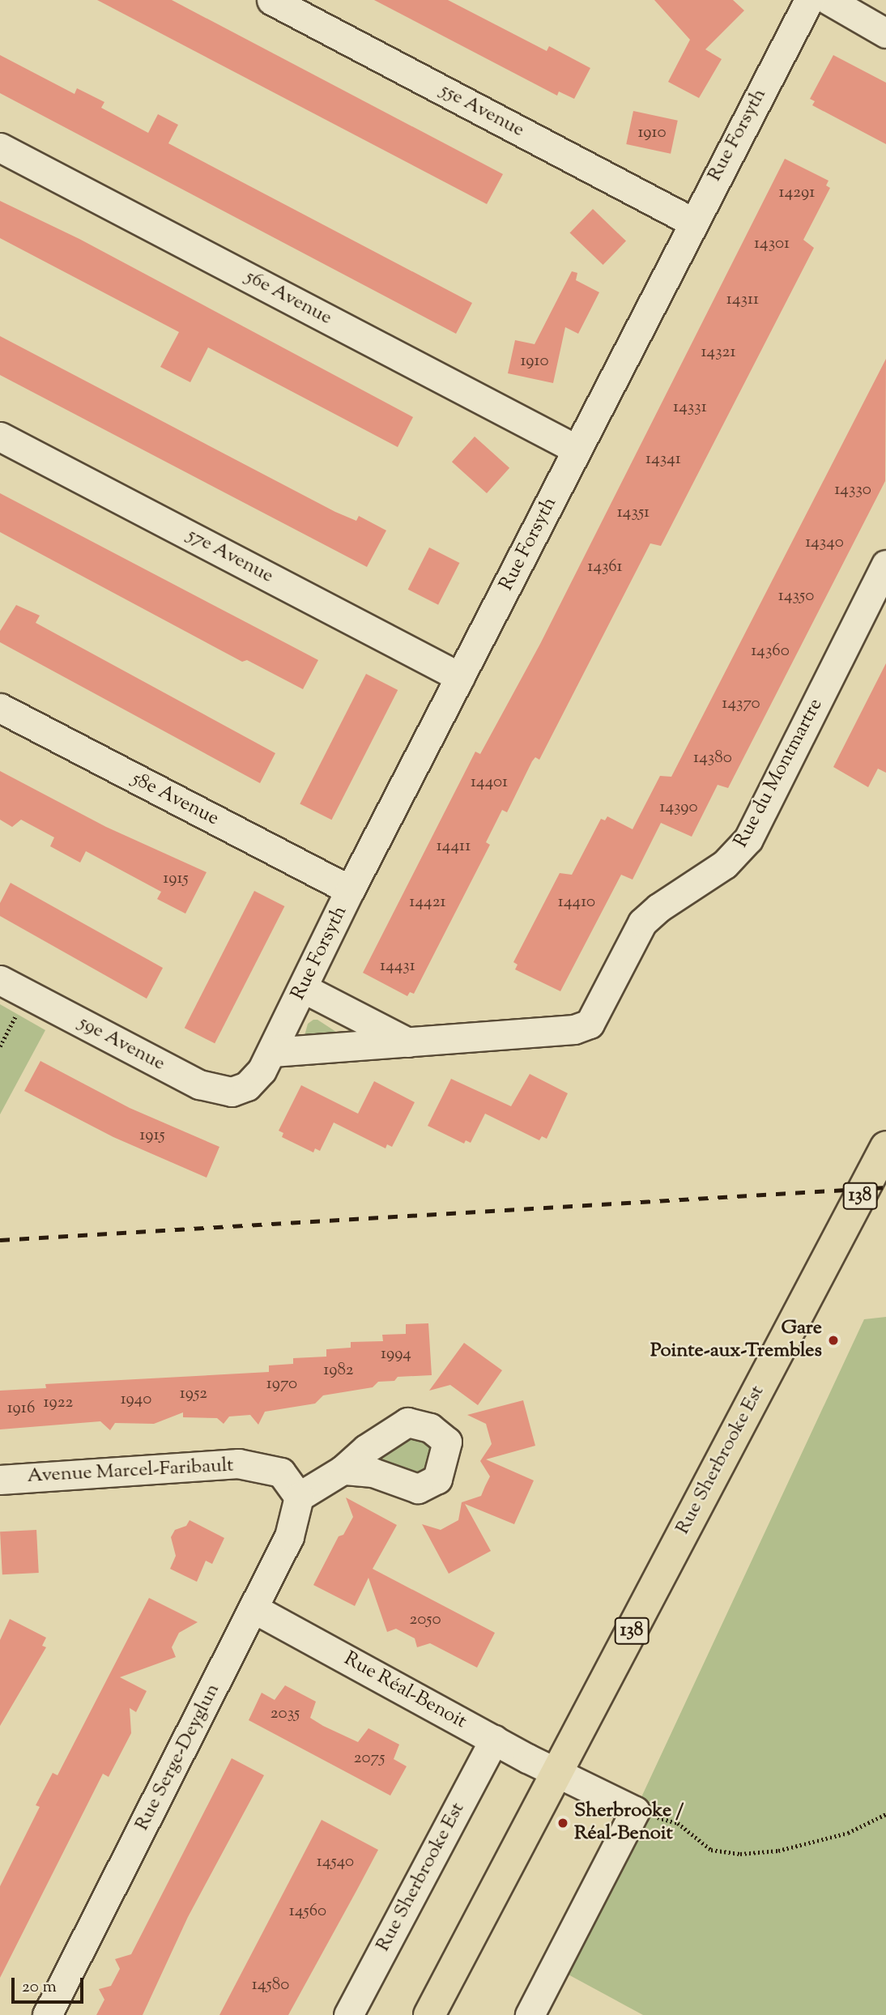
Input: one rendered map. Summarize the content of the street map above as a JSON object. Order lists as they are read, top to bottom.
{
  "streets": {
    "main road": ["138", "Rue Sherbrooke Est"],
    "street": [
      "55e Avenue",
      "Rue Forsyth",
      "56e Avenue",
      "57e Avenue",
      "Rue du Montmartre",
      "58e Avenue",
      "59e Avenue",
      "Avenue Marcel-Faribault",
      "Rue Réal-Benoit",
      "Rue Serge-Deyglun"
    ]
  },
  "crossings": [
    ["55e Avenue", "Rue Forsyth"],
    ["Rue Forsyth", "56e Avenue"],
    ["Rue Forsyth", "57e Avenue"],
    ["Rue Forsyth", "Rue du Montmartre"],
    ["Rue Forsyth", "58e Avenue"],
    ["Rue Forsyth", "59e Avenue"],
    ["Rue Sherbrooke Est", "Rue Réal-Benoit"],
    ["Avenue Marcel-Faribault", "Rue Serge-Deyglun"],
    ["Rue Réal-Benoit", "Rue Serge-Deyglun"]
  ],
  "places": ["Gare Pointe-aux-Trembles", "Sherbrooke / Réal-Benoit"],
  "house_numbers": [
    "1910",
    "14291",
    "14301",
    "14311",
    "14321",
    "1910",
    "14331",
    "14341",
    "14330",
    "14351",
    "14340",
    "14361",
    "14350",
    "14360",
    "14370",
    "14380",
    "14401",
    "14390",
    "14411",
    "1915",
    "14421",
    "14410",
    "14431",
    "1915",
    "1994",
    "1982",
    "1970",
    "1952",
    "1940",
    "1922",
    "1916",
    "2050",
    "2035",
    "2075",
    "14540",
    "14560",
    "14580"
  ],
  "scale_bar": "20 m"
}
